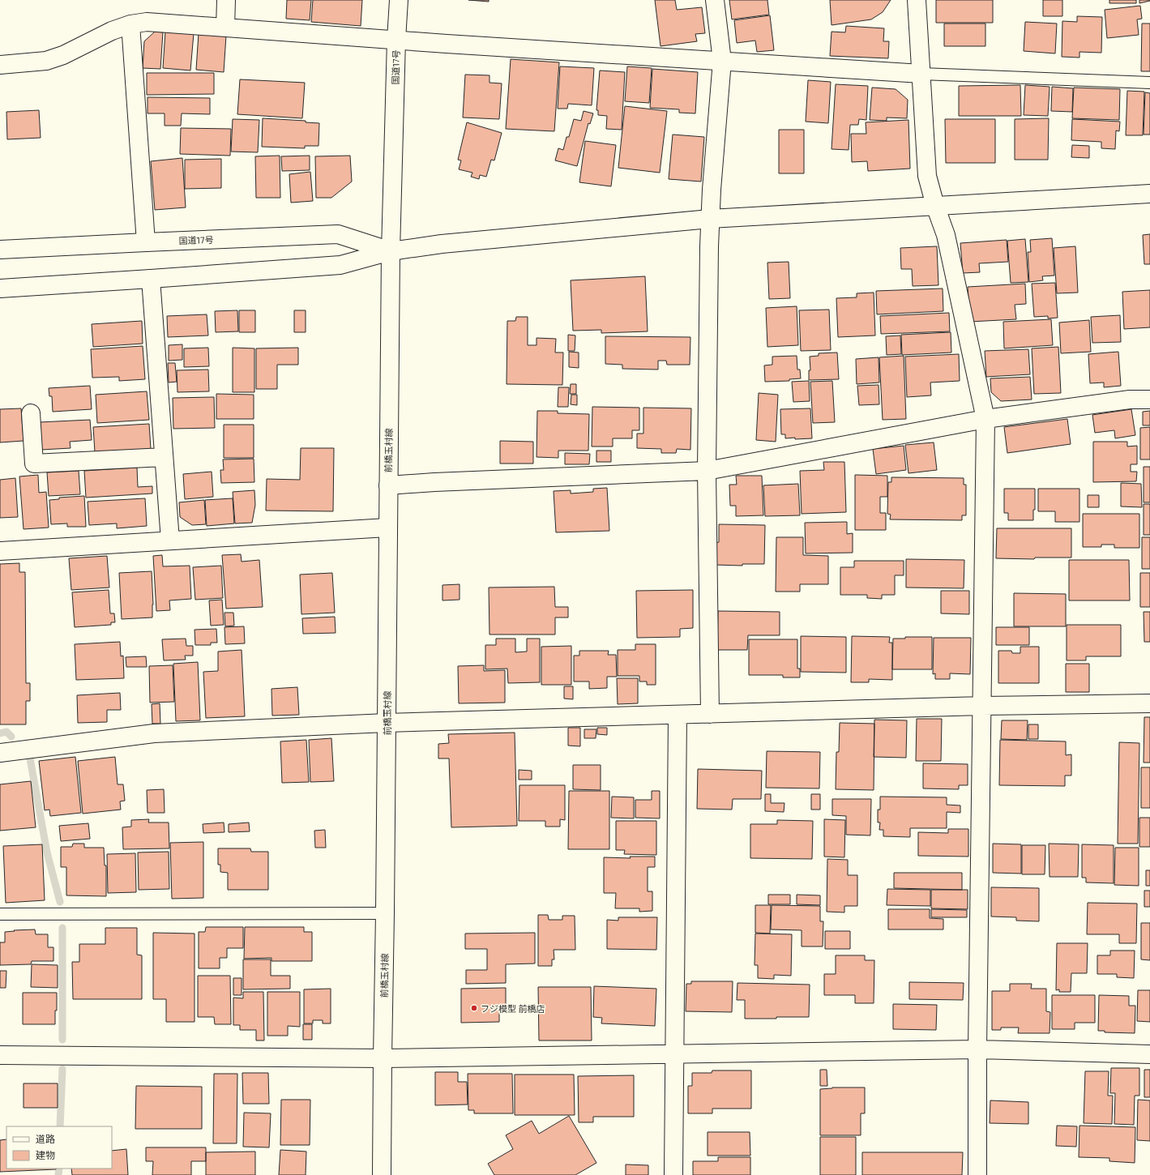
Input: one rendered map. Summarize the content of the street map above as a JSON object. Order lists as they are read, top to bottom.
{
  "streets": {
    "main road": ["国道17号", "前橋玉村線"]
  },
  "crossings": [
    ["国道17号", "前橋玉村線"]
  ],
  "places": ["フジ模型 前橋店"],
  "legend": ["道路", "建物"]
}
